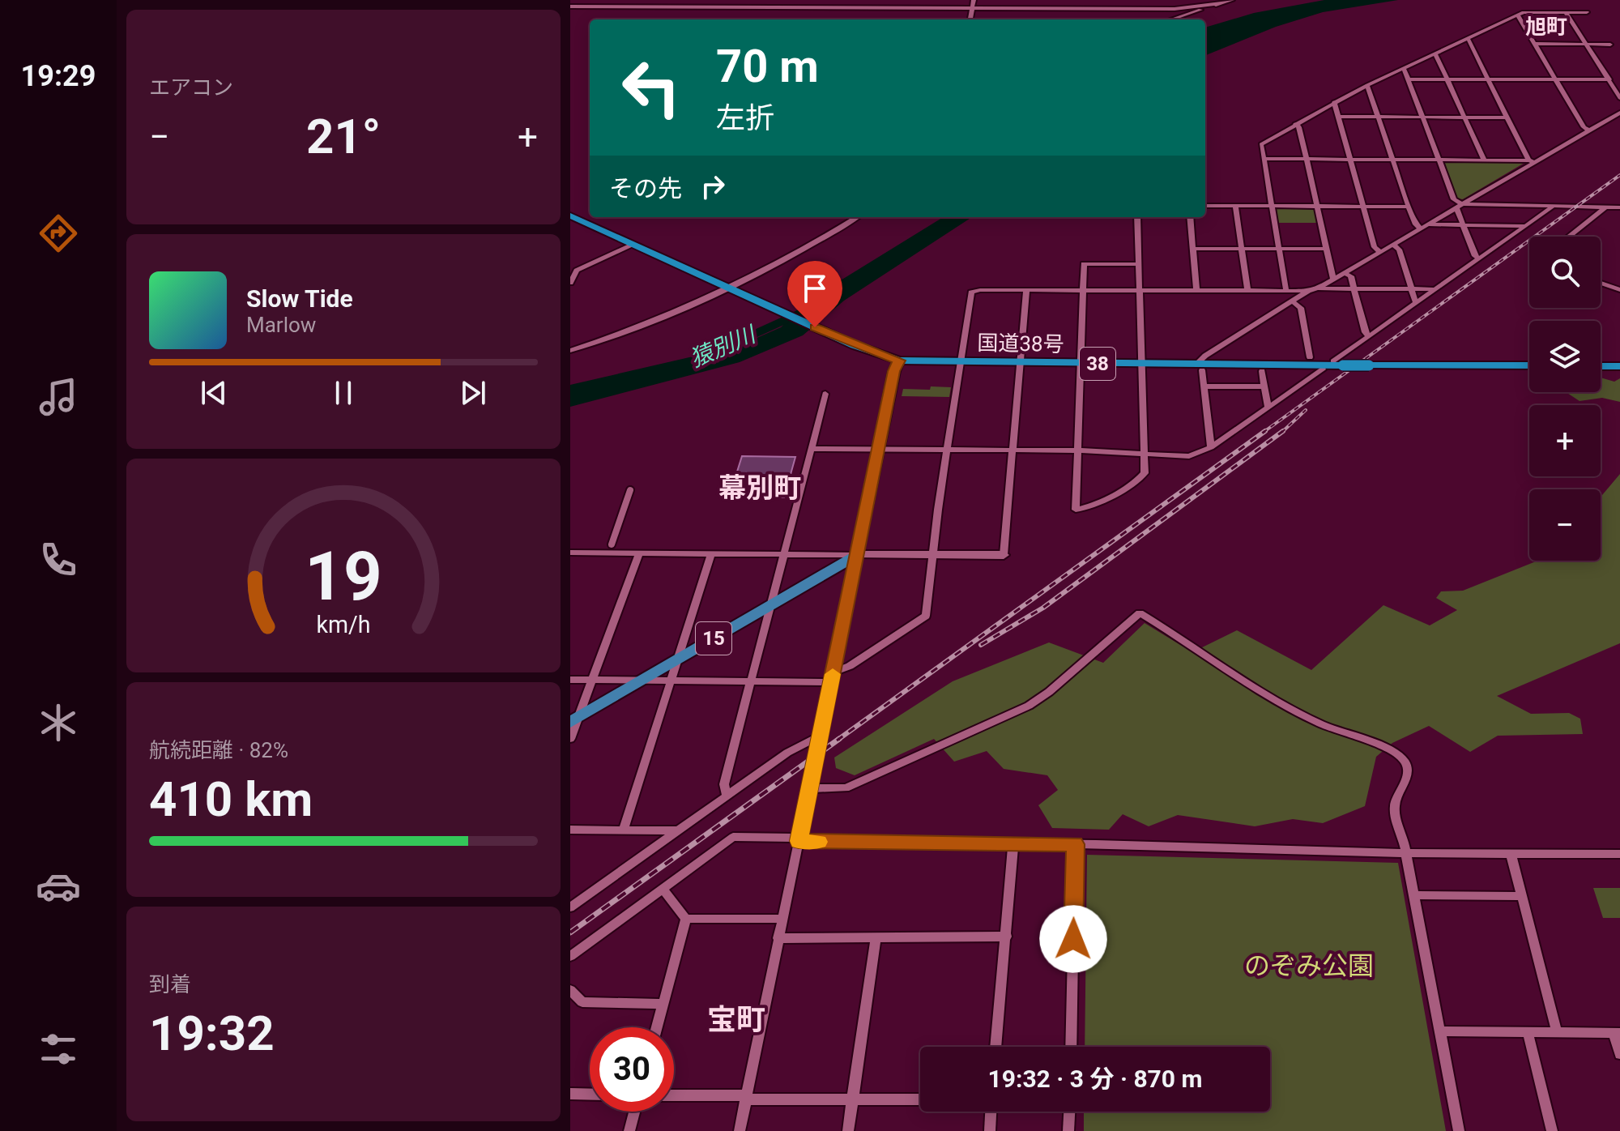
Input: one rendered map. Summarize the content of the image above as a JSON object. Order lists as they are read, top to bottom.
{
  "streets": {
    "highway": ["国道38号", "38"],
    "main road": ["15"]
  },
  "districts": ["旭町", "幕別町", "宝町"],
  "water": ["猿別川"],
  "parks": ["のぞみ公園"],
  "page": {
    "tabs": "19:29",
    "tile": [
      "エアコン",
      ["航続距離 · 82%", "410 km"],
      ["到着", "19:32"]
    ],
    "turn": ["70 m", "左折"],
    "heat": ["−", "21°", "+"],
    "then": "その先",
    "map_buttons": ["+", "−"],
    "song": ["Slow Tide", "Marlow"],
    "limit": "30",
    "trip": "19:32 · 3 分 · 870 m",
    "gauge": ["19", "km/h"]
  }
}
